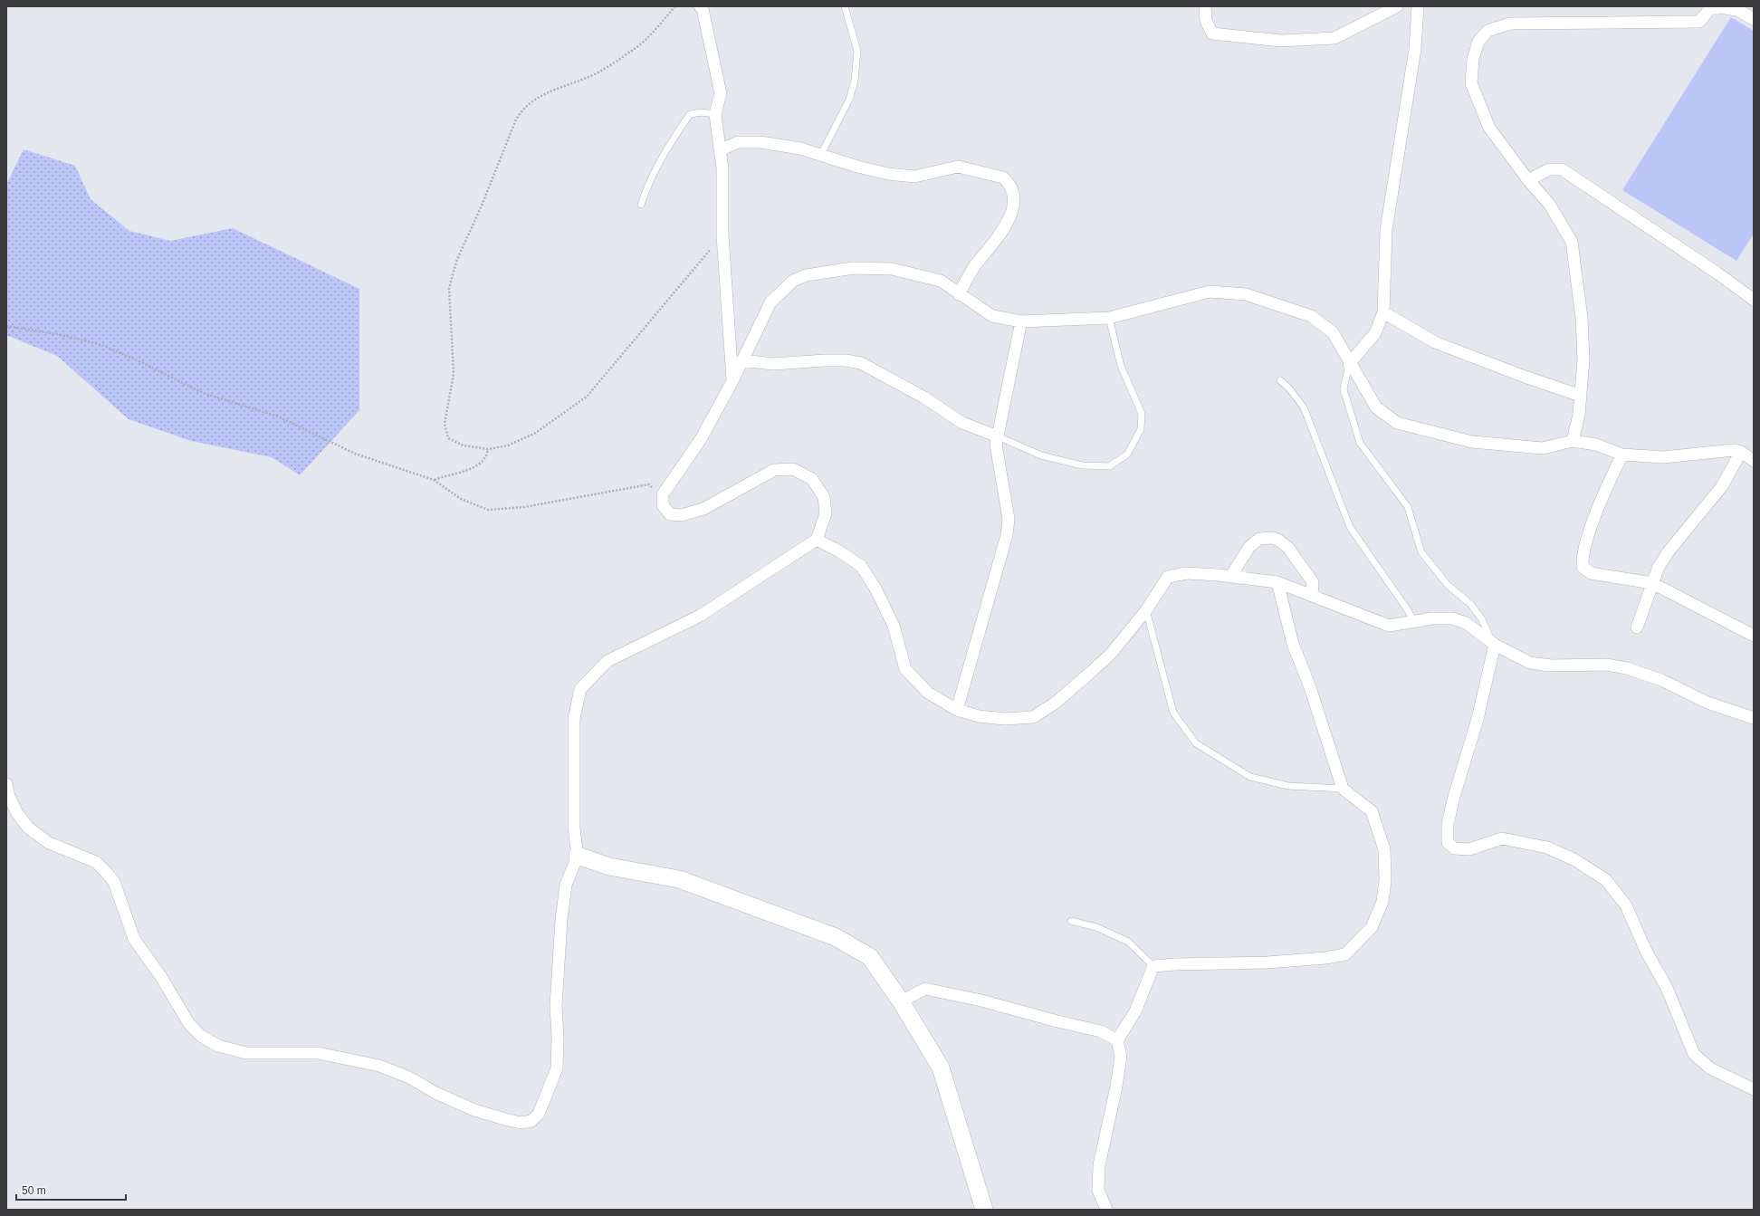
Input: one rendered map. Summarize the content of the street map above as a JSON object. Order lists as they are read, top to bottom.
{
  "scale_bar": "50 m"
}
